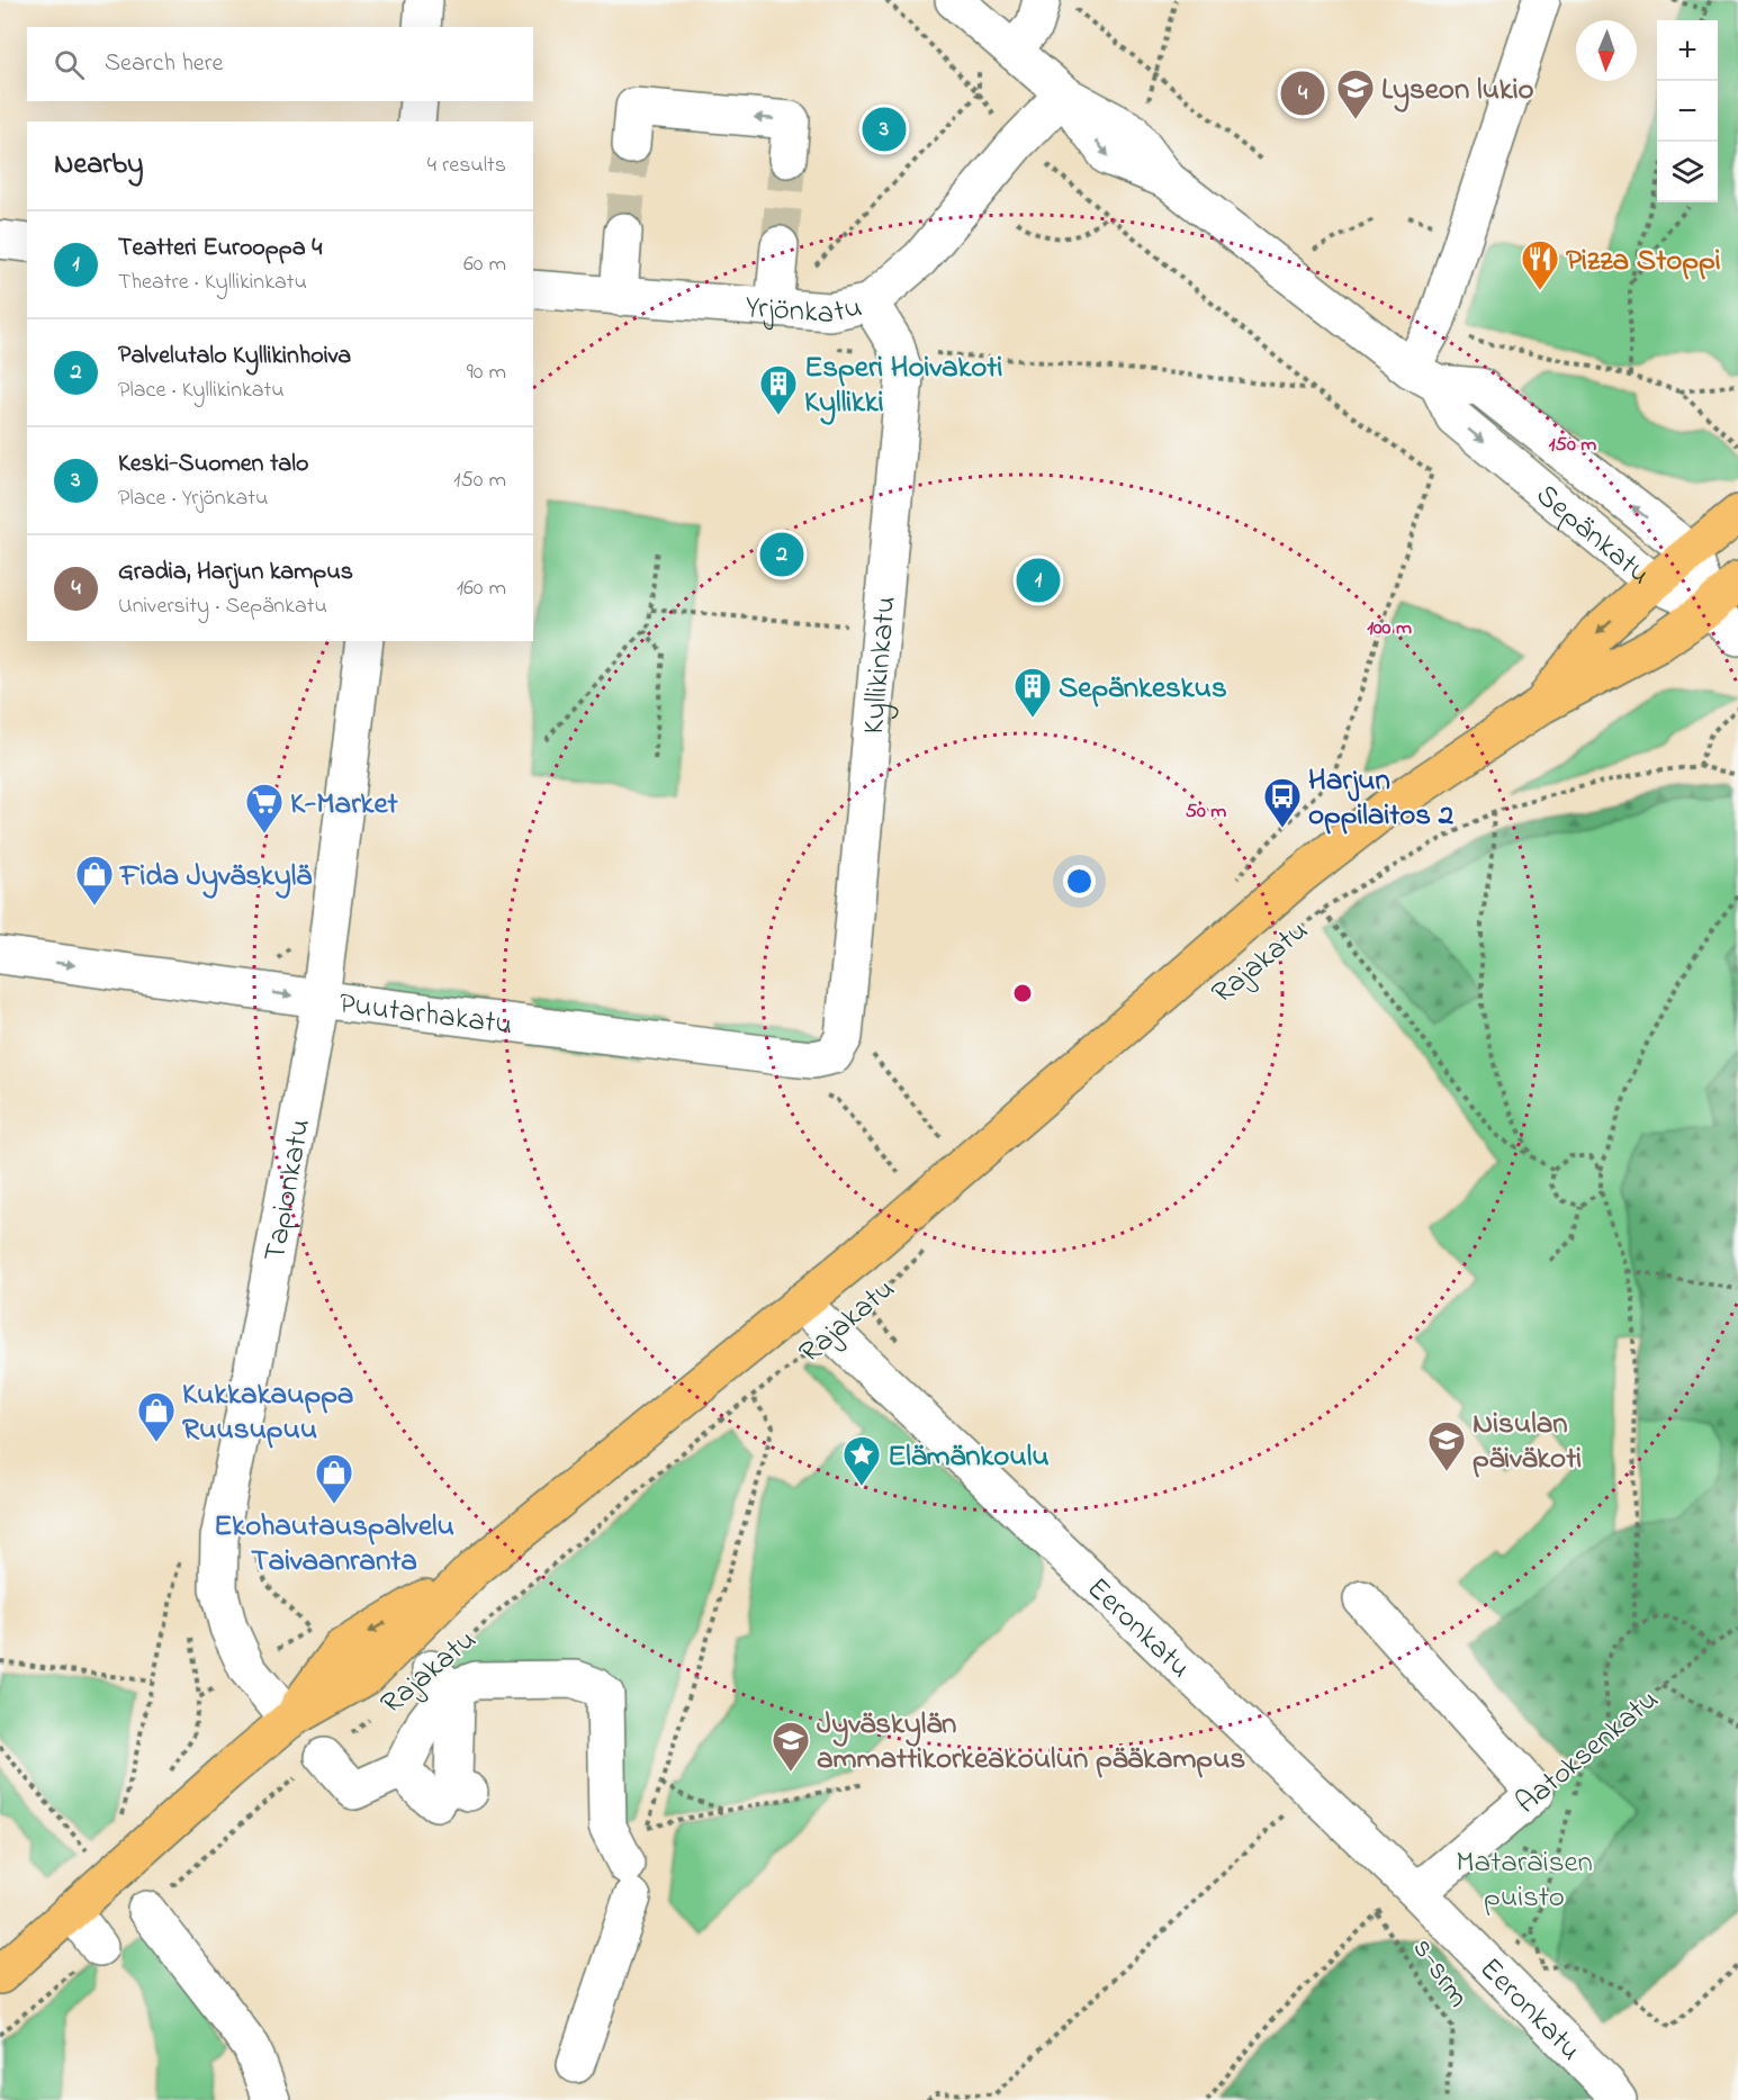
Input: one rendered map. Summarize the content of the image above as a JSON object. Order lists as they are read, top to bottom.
{
  "streets": {
    "main road": ["Rajakatu"],
    "street": [
      "Yrjönkatu",
      "Sepänkatu",
      "Kyllikinkatu",
      "Puutarhakatu",
      "Tapionkatu",
      "Eeronkatu",
      "Aatoksenkatu"
    ],
    "path": ["s-srm"]
  },
  "crossings": [
    ["Yrjönkatu", "Sepänkatu"],
    ["Yrjönkatu", "Kyllikinkatu"],
    ["Sepänkatu", "Rajakatu"],
    ["Kyllikinkatu", "Puutarhakatu"],
    ["Rajakatu", "Tapionkatu"],
    ["Rajakatu", "Eeronkatu"],
    ["Puutarhakatu", "Tapionkatu"],
    ["Eeronkatu", "Aatoksenkatu"]
  ],
  "one_way": ["Puutarhakatu"],
  "parks": ["Mataraisen puisto"],
  "places": {
    "school or university": ["Lyseon lukio", "Nisulan päiväkoti", "Jyväskylän ammattikorkeakoulun pääkampus"],
    "restaurant": ["Pizza Stoppi"],
    "building": ["Esperi Hoivakoti Kyllikki", "Sepänkeskus"],
    "bus stop": ["Harjun oppilaitos 2"],
    "supermarket": ["K-Market"],
    "shop": ["Fida Jyväskylä", "Kukkakauppa Ruusupuu", "Ekohautauspalvelu Taivaanranta"],
    "place": ["Elämänkoulu"]
  },
  "north": "bottom",
  "page": {
    "map_buttons": ["+", "−"],
    "search": "Search here",
    "pins": [
      "4",
      "3",
      "2",
      "1"
    ],
    "heading": ["Nearby", "4 results"],
    "list": [
      {
        "mark": "1",
        "name": "Teatteri Eurooppa 4",
        "note": "Theatre · Kyllikinkatu",
        "value": "60 m"
      },
      {
        "mark": "2",
        "name": "Palvelutalo Kyllikinhoiva",
        "note": "Place · Kyllikinkatu",
        "value": "90 m"
      },
      {
        "mark": "3",
        "name": "Keski-Suomen talo",
        "note": "Place · Yrjönkatu",
        "value": "150 m"
      },
      {
        "mark": "4",
        "name": "Gradia, Harjun kampus",
        "note": "University · Sepänkatu",
        "value": "160 m"
      }
    ]
  },
  "rings": ["150 m", "100 m", "50 m"]
}
